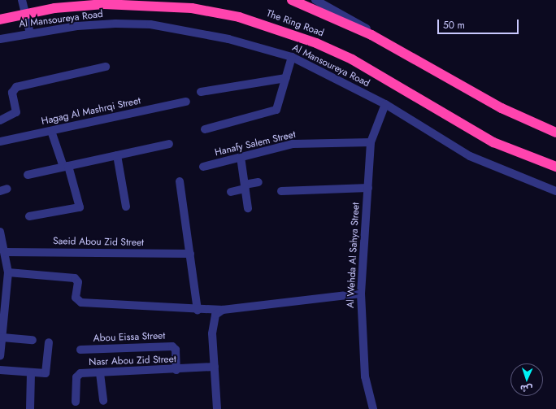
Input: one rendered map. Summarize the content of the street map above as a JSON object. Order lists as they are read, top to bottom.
{
  "streets": {
    "highway": ["The Ring Road"],
    "street": [
      "Al Mansoureya Road",
      "Hagag Al Mashrqi Street",
      "Hanafy Salem Street",
      "Saeid Abou Zid Street",
      "Al Wehda Al Sahya Street",
      "Abou Eissa Street",
      "Nasr Abou Zid Street"
    ]
  },
  "crossings": [
    ["Al Mansoureya Road", "Al Wehda Al Sahya Street"],
    ["Hanafy Salem Street", "Al Wehda Al Sahya Street"],
    ["Abou Eissa Street", "Nasr Abou Zid Street"]
  ],
  "scale_bar": "50 m",
  "north": "bottom"
}
